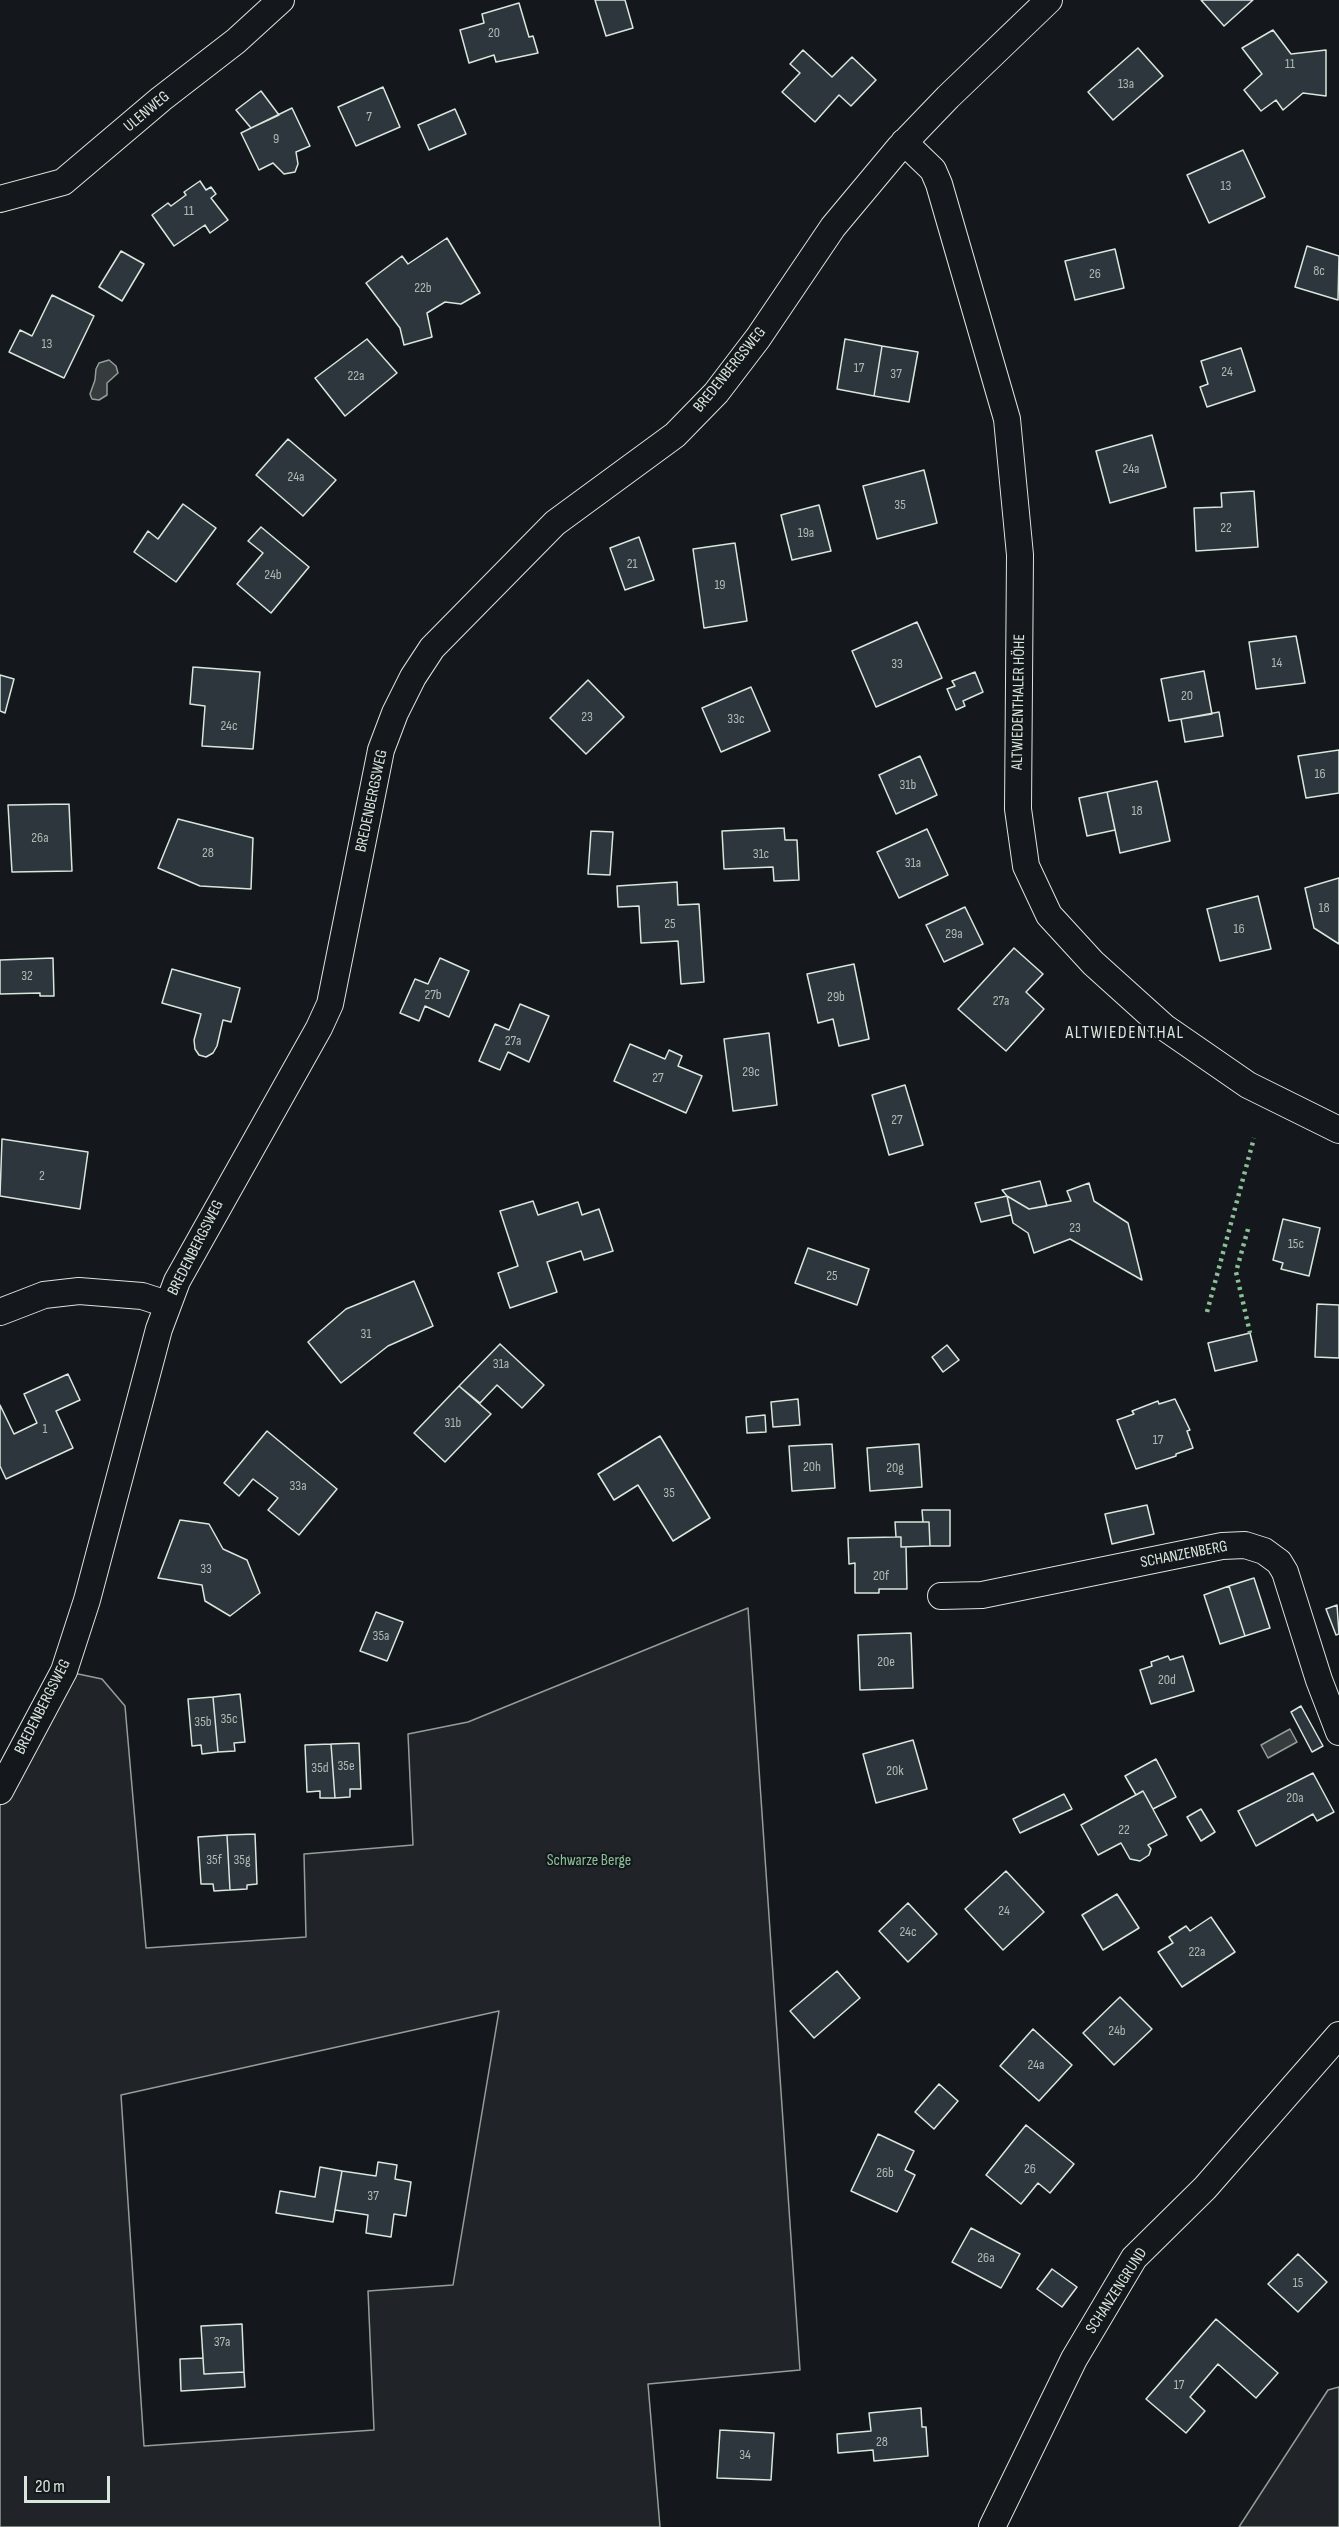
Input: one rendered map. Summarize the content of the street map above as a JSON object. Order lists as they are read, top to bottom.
{
  "streets": {
    "street": [
      "ULENWEG",
      "BREDENBERGSWEG",
      "ALTWIEDENTHALER HÖHE",
      "SCHANZENBERG",
      "SCHANZENGRUND"
    ]
  },
  "crossings": [
    ["BREDENBERGSWEG", "ALTWIEDENTHALER HÖHE"]
  ],
  "districts": ["ALTWIEDENTHAL"],
  "parks": ["Schwarze Berge"],
  "house_numbers": [
    "20",
    "11",
    "13a",
    "7",
    "9",
    "13",
    "11",
    "8c",
    "26",
    "22b",
    "13",
    "17",
    "24",
    "37",
    "22a",
    "24a",
    "24a",
    "35",
    "22",
    "19a",
    "21",
    "24b",
    "19",
    "14",
    "33",
    "20",
    "23",
    "33c",
    "24c",
    "16",
    "31b",
    "18",
    "26a",
    "28",
    "31c",
    "31a",
    "18",
    "25",
    "16",
    "29a",
    "32",
    "27b",
    "29b",
    "27a",
    "27a",
    "29c",
    "27",
    "27",
    "2",
    "23",
    "15c",
    "25",
    "31",
    "31a",
    "31b",
    "1",
    "17",
    "20h",
    "20g",
    "33a",
    "35",
    "33",
    "20f",
    "35a",
    "20e",
    "20d",
    "35c",
    "35b",
    "35e",
    "35d",
    "20k",
    "20a",
    "22",
    "35f",
    "35g",
    "24",
    "24c",
    "22a",
    "24b",
    "24a",
    "26",
    "26b",
    "37",
    "26a",
    "15",
    "37a",
    "17",
    "28",
    "34"
  ],
  "scale_bar": "20 m"
}
